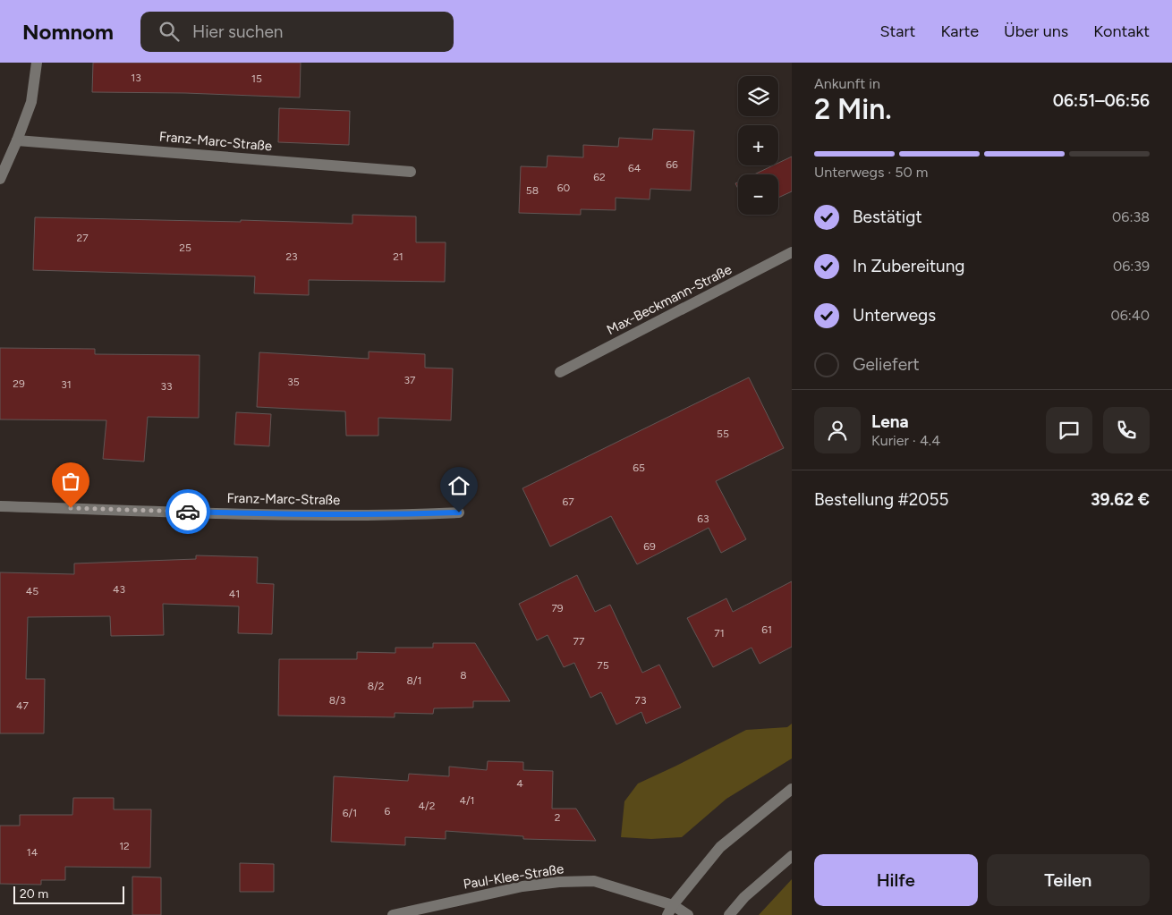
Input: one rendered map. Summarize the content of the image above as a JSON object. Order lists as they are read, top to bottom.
{
  "streets": {
    "street": ["Franz-Marc-Straße", "Max-Beckmann-Straße", "Paul-Klee-Straße"]
  },
  "house_numbers": [
    "13",
    "15",
    "66",
    "64",
    "62",
    "60",
    "58",
    "27",
    "25",
    "23",
    "21",
    "37",
    "35",
    "29",
    "31",
    "33",
    "55",
    "65",
    "67",
    "63",
    "69",
    "43",
    "45",
    "41",
    "79",
    "61",
    "71",
    "77",
    "75",
    "8",
    "8/1",
    "8/2",
    "8/3",
    "73",
    "47",
    "4",
    "4/1",
    "4/2",
    "6",
    "6/1",
    "2",
    "12",
    "14"
  ],
  "scale_bar": "20 m",
  "page": {
    "header": "Nomnom",
    "search": "Hier suchen",
    "nav": [
      "Start",
      "Karte",
      "Über uns",
      "Kontakt"
    ],
    "heading": ["2 Min.", "Ankunft in", "06:51–06:56"],
    "panel": [
      "Lena",
      "Kurier · 4.4",
      "Bestellung #2055",
      "39.62 €"
    ],
    "map_buttons": ["+", "−"],
    "bar": "Unterwegs · 50 m",
    "list": [
      ["Bestätigt", "06:38"],
      ["In Zubereitung", "06:39"],
      ["Unterwegs", "06:40"],
      "Geliefert"
    ],
    "buttons": ["Hilfe", "Teilen"],
    "scale": "20 m"
  }
}
